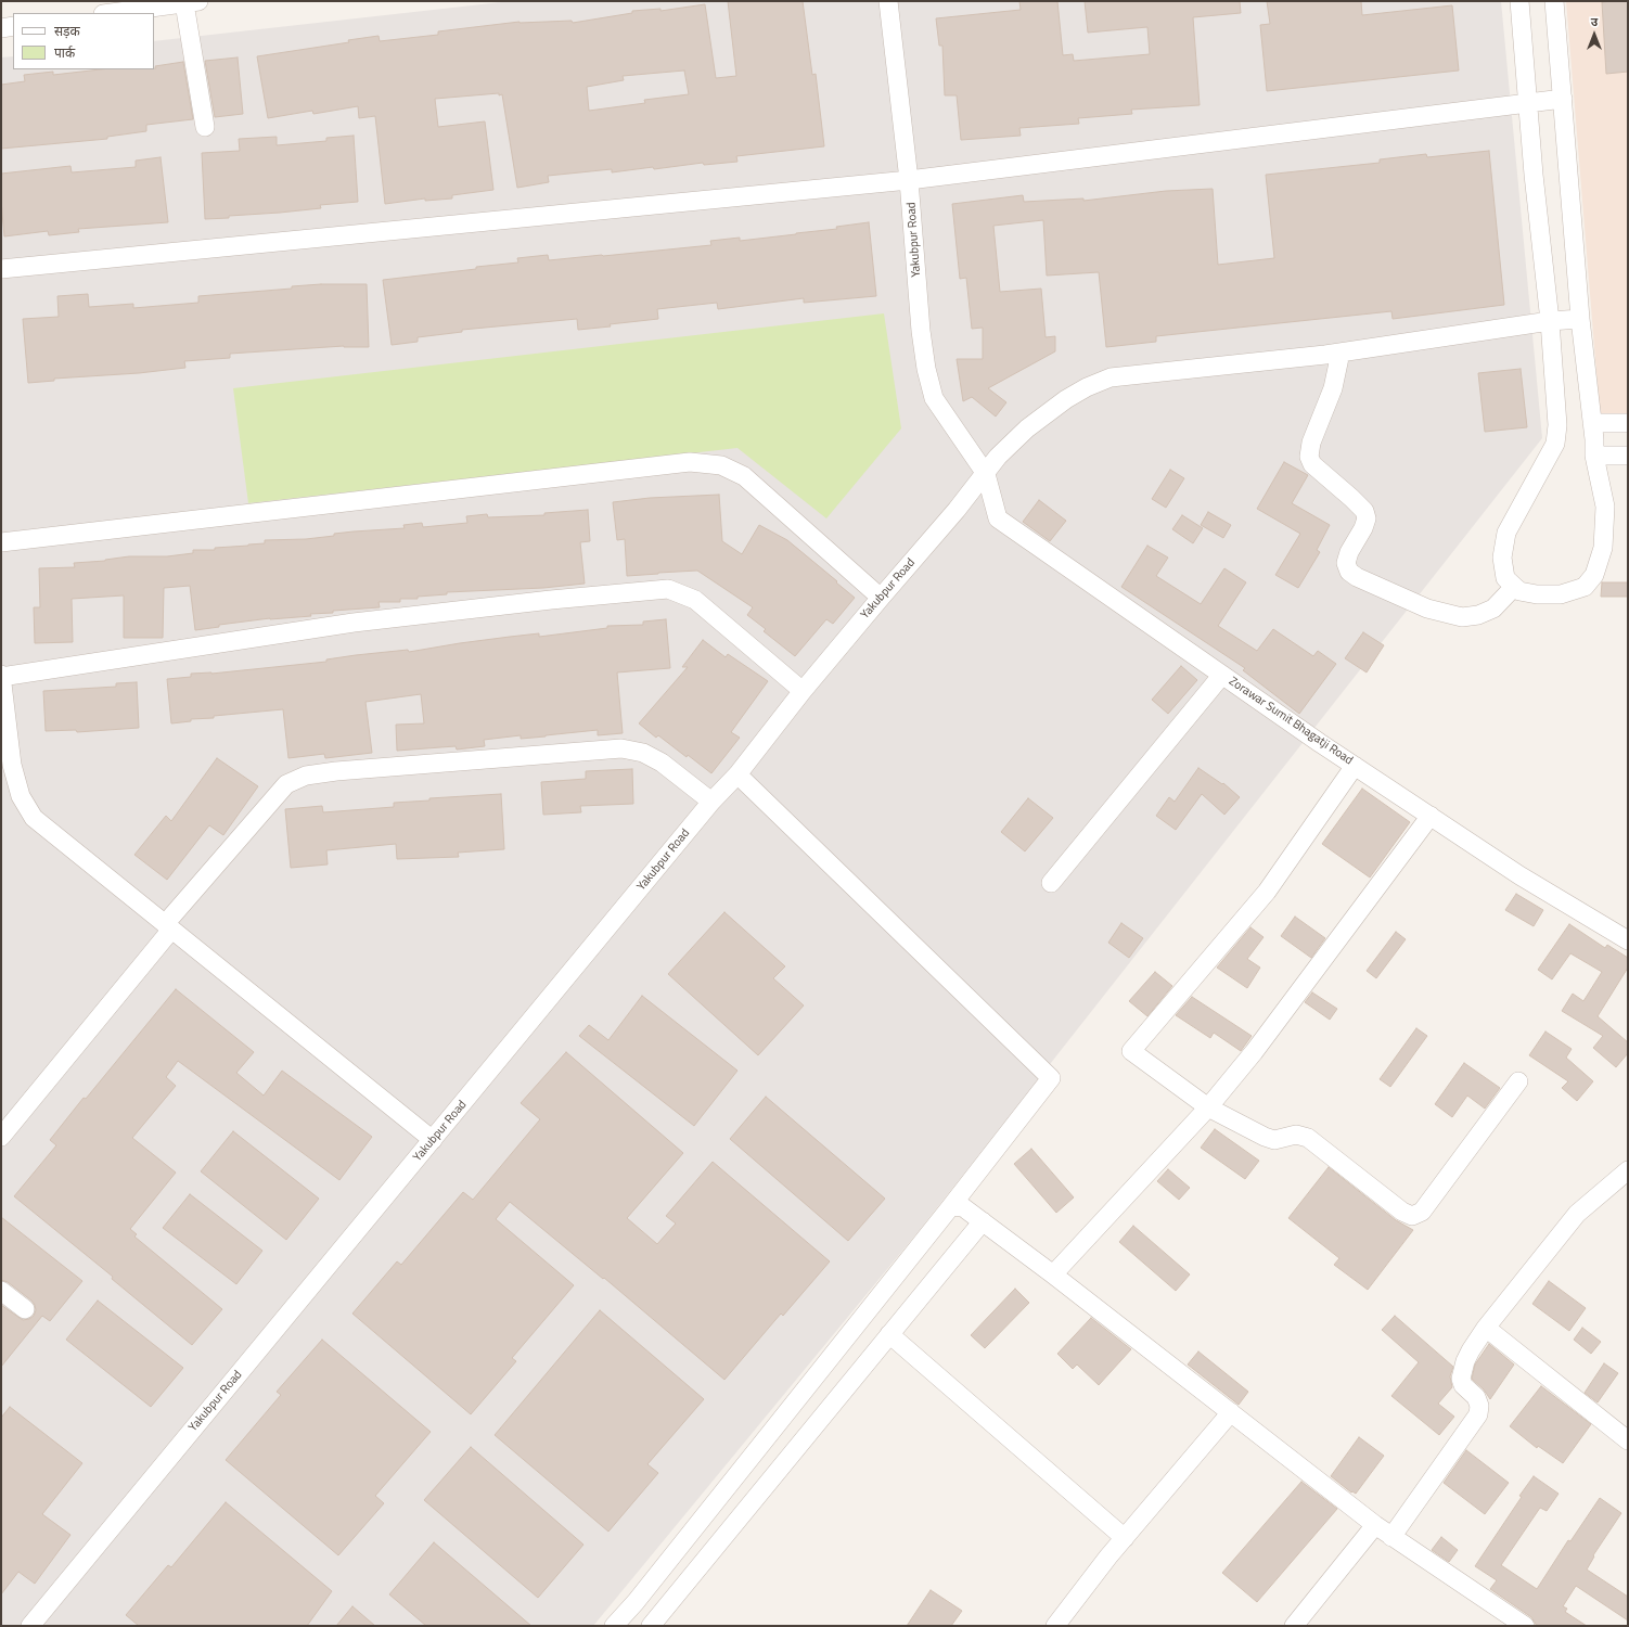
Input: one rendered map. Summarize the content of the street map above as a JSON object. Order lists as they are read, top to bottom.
{
  "streets": {
    "street": ["Yakubpur Road", "Zorawar Sumit Bhagatji Road"]
  },
  "crossings": [
    ["Yakubpur Road", "Zorawar Sumit Bhagatji Road"]
  ],
  "legend": ["सड़क", "पार्क"],
  "north": "top"
}
